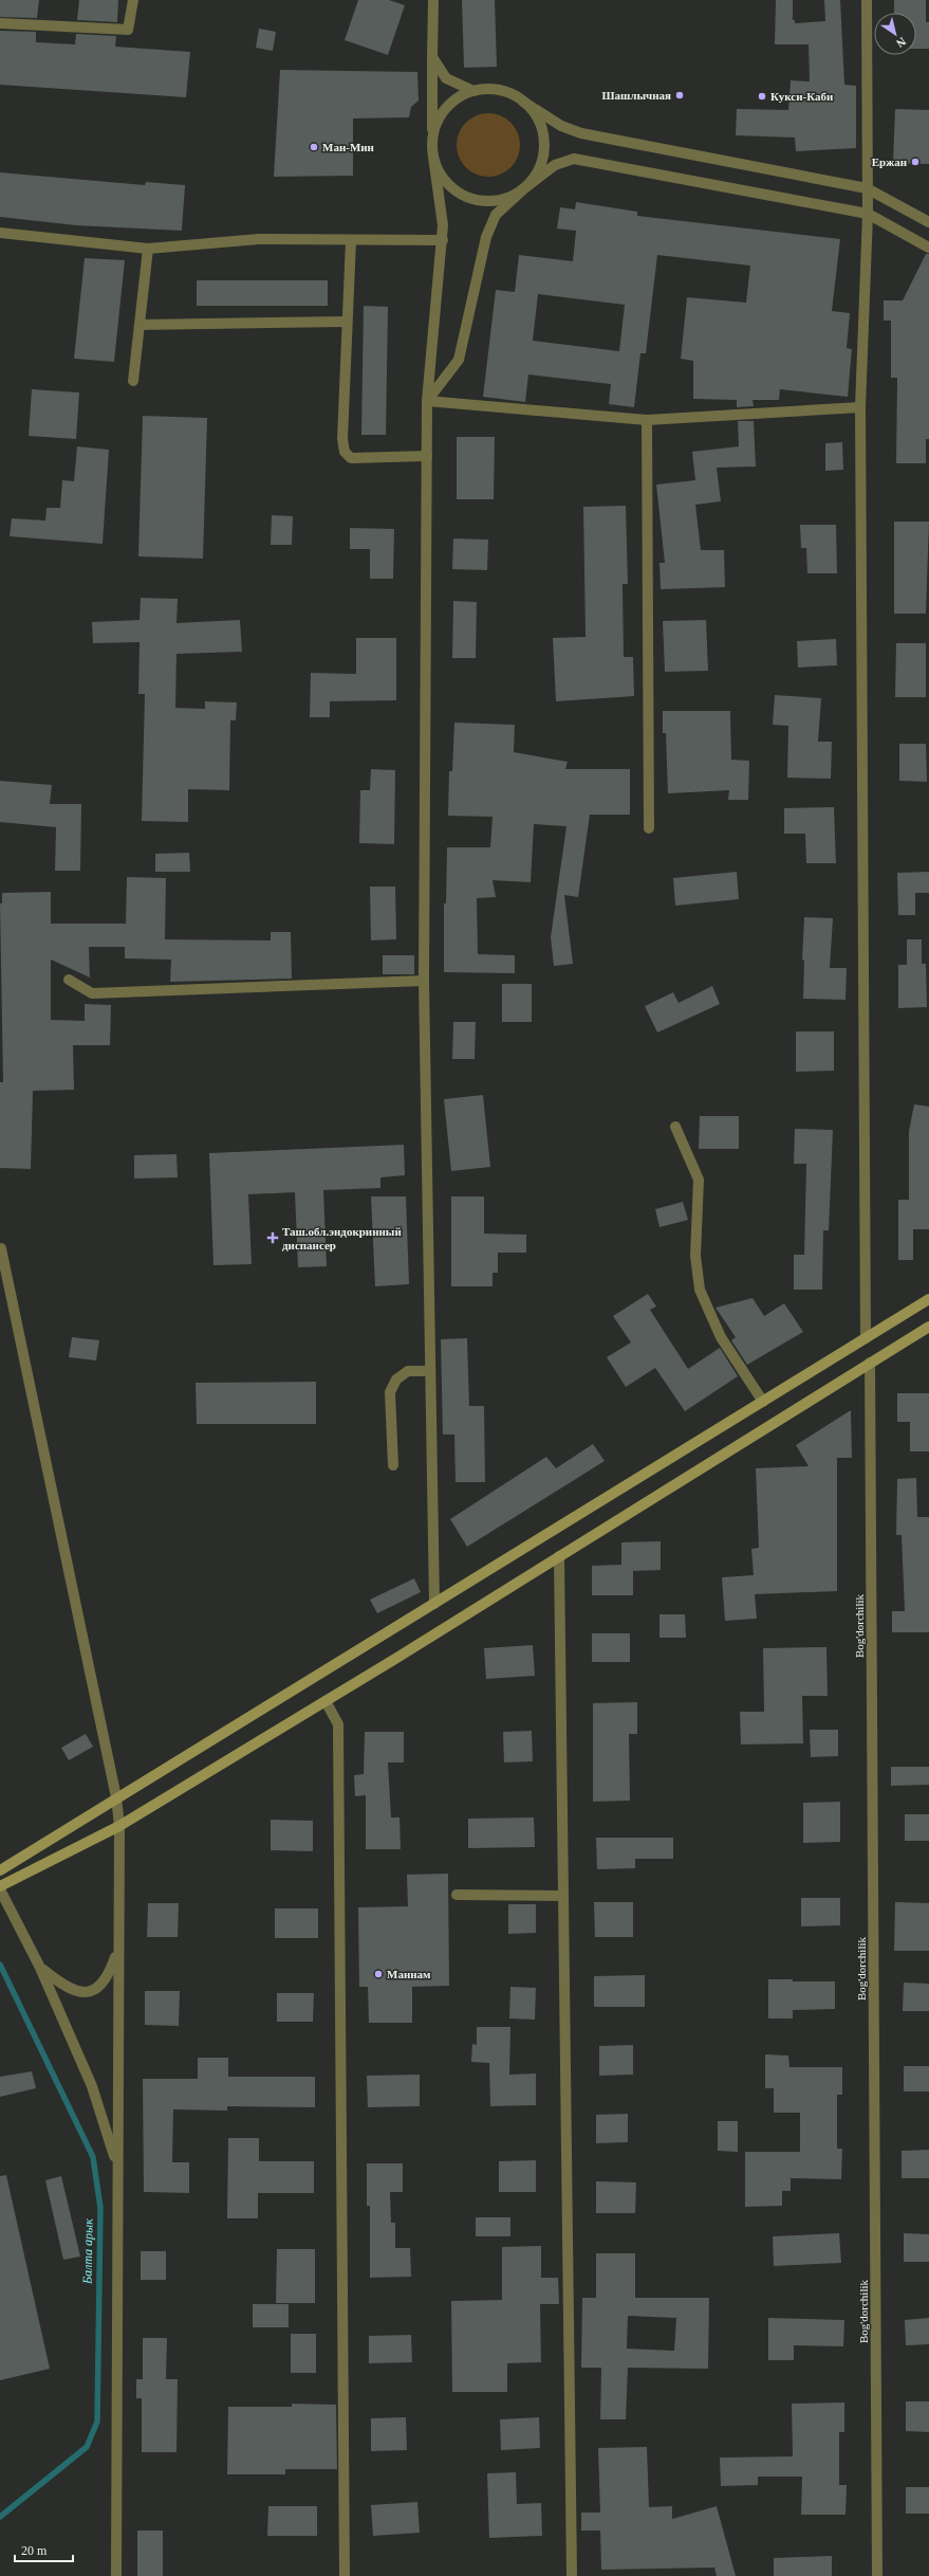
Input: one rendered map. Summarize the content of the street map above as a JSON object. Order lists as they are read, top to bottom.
{
  "streets": {
    "street": ["Bog'dorchilik"]
  },
  "water": ["Балта арык"],
  "places": {
    "other": [
      "Шашлычная",
      "Кукси-Каби",
      "Ман-Мин",
      "Ержан",
      "Маннам"
    ],
    "health": ["Таш.обл.эндокринный диспансер"]
  },
  "scale_bar": "20 m",
  "north": "bottom right"
}
